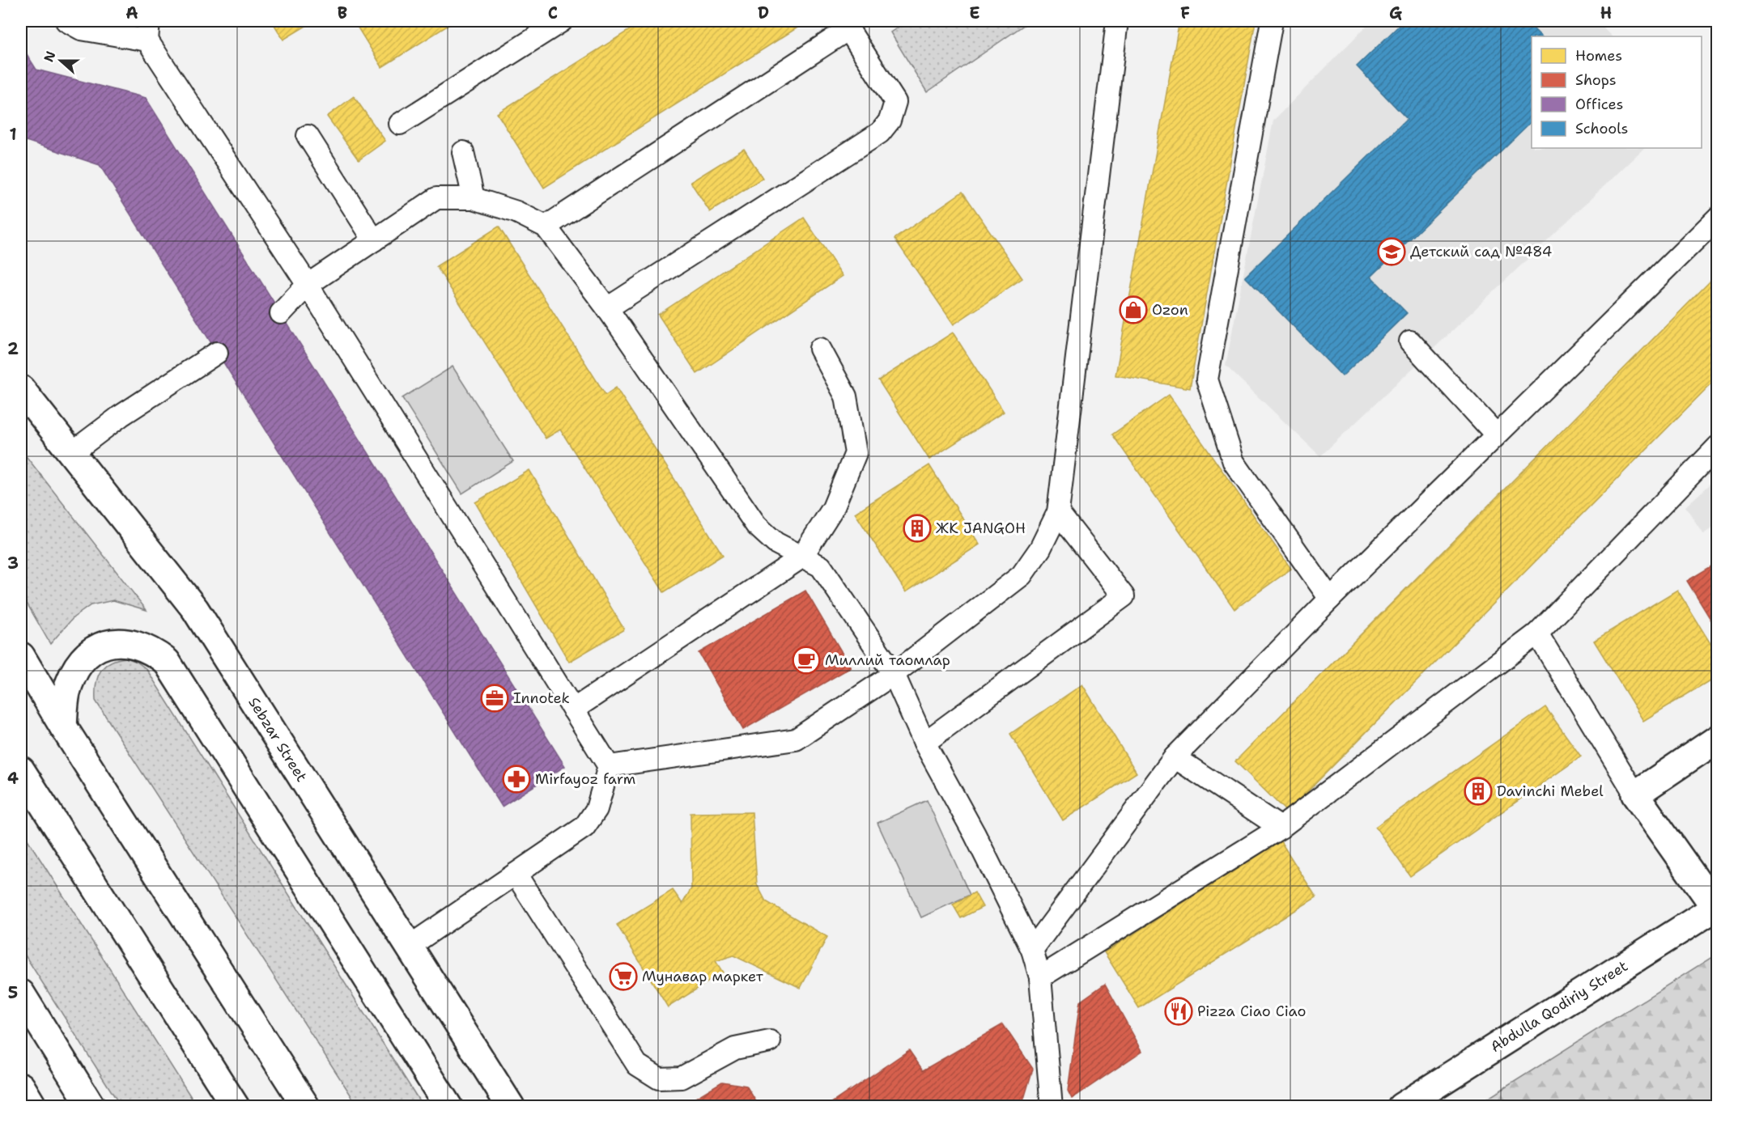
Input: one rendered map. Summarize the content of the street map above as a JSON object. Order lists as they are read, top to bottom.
{
  "streets": {
    "main road": ["Sebzar Street", "Abdulla Qodiriy Street"]
  },
  "places": {
    "school or university": ["Детский сад №484"],
    "shop": ["Ozon"],
    "building": ["ЖК JANGOH", "Davinchi Mebel"],
    "cafe": ["Миллий таомлар"],
    "office": ["Innotek"],
    "pharmacy": ["Mirfayoz farm"],
    "supermarket": ["Мунавар маркет"],
    "restaurant": ["Pizza Ciao Ciao"]
  },
  "legend": [
    "Homes",
    "Shops",
    "Offices",
    "Schools"
  ],
  "north": "left",
  "grid": {
    "columns": [
      "A",
      "B",
      "C",
      "D",
      "E",
      "F",
      "G",
      "H"
    ],
    "rows": [
      "1",
      "2",
      "3",
      "4",
      "5"
    ]
  }
}
